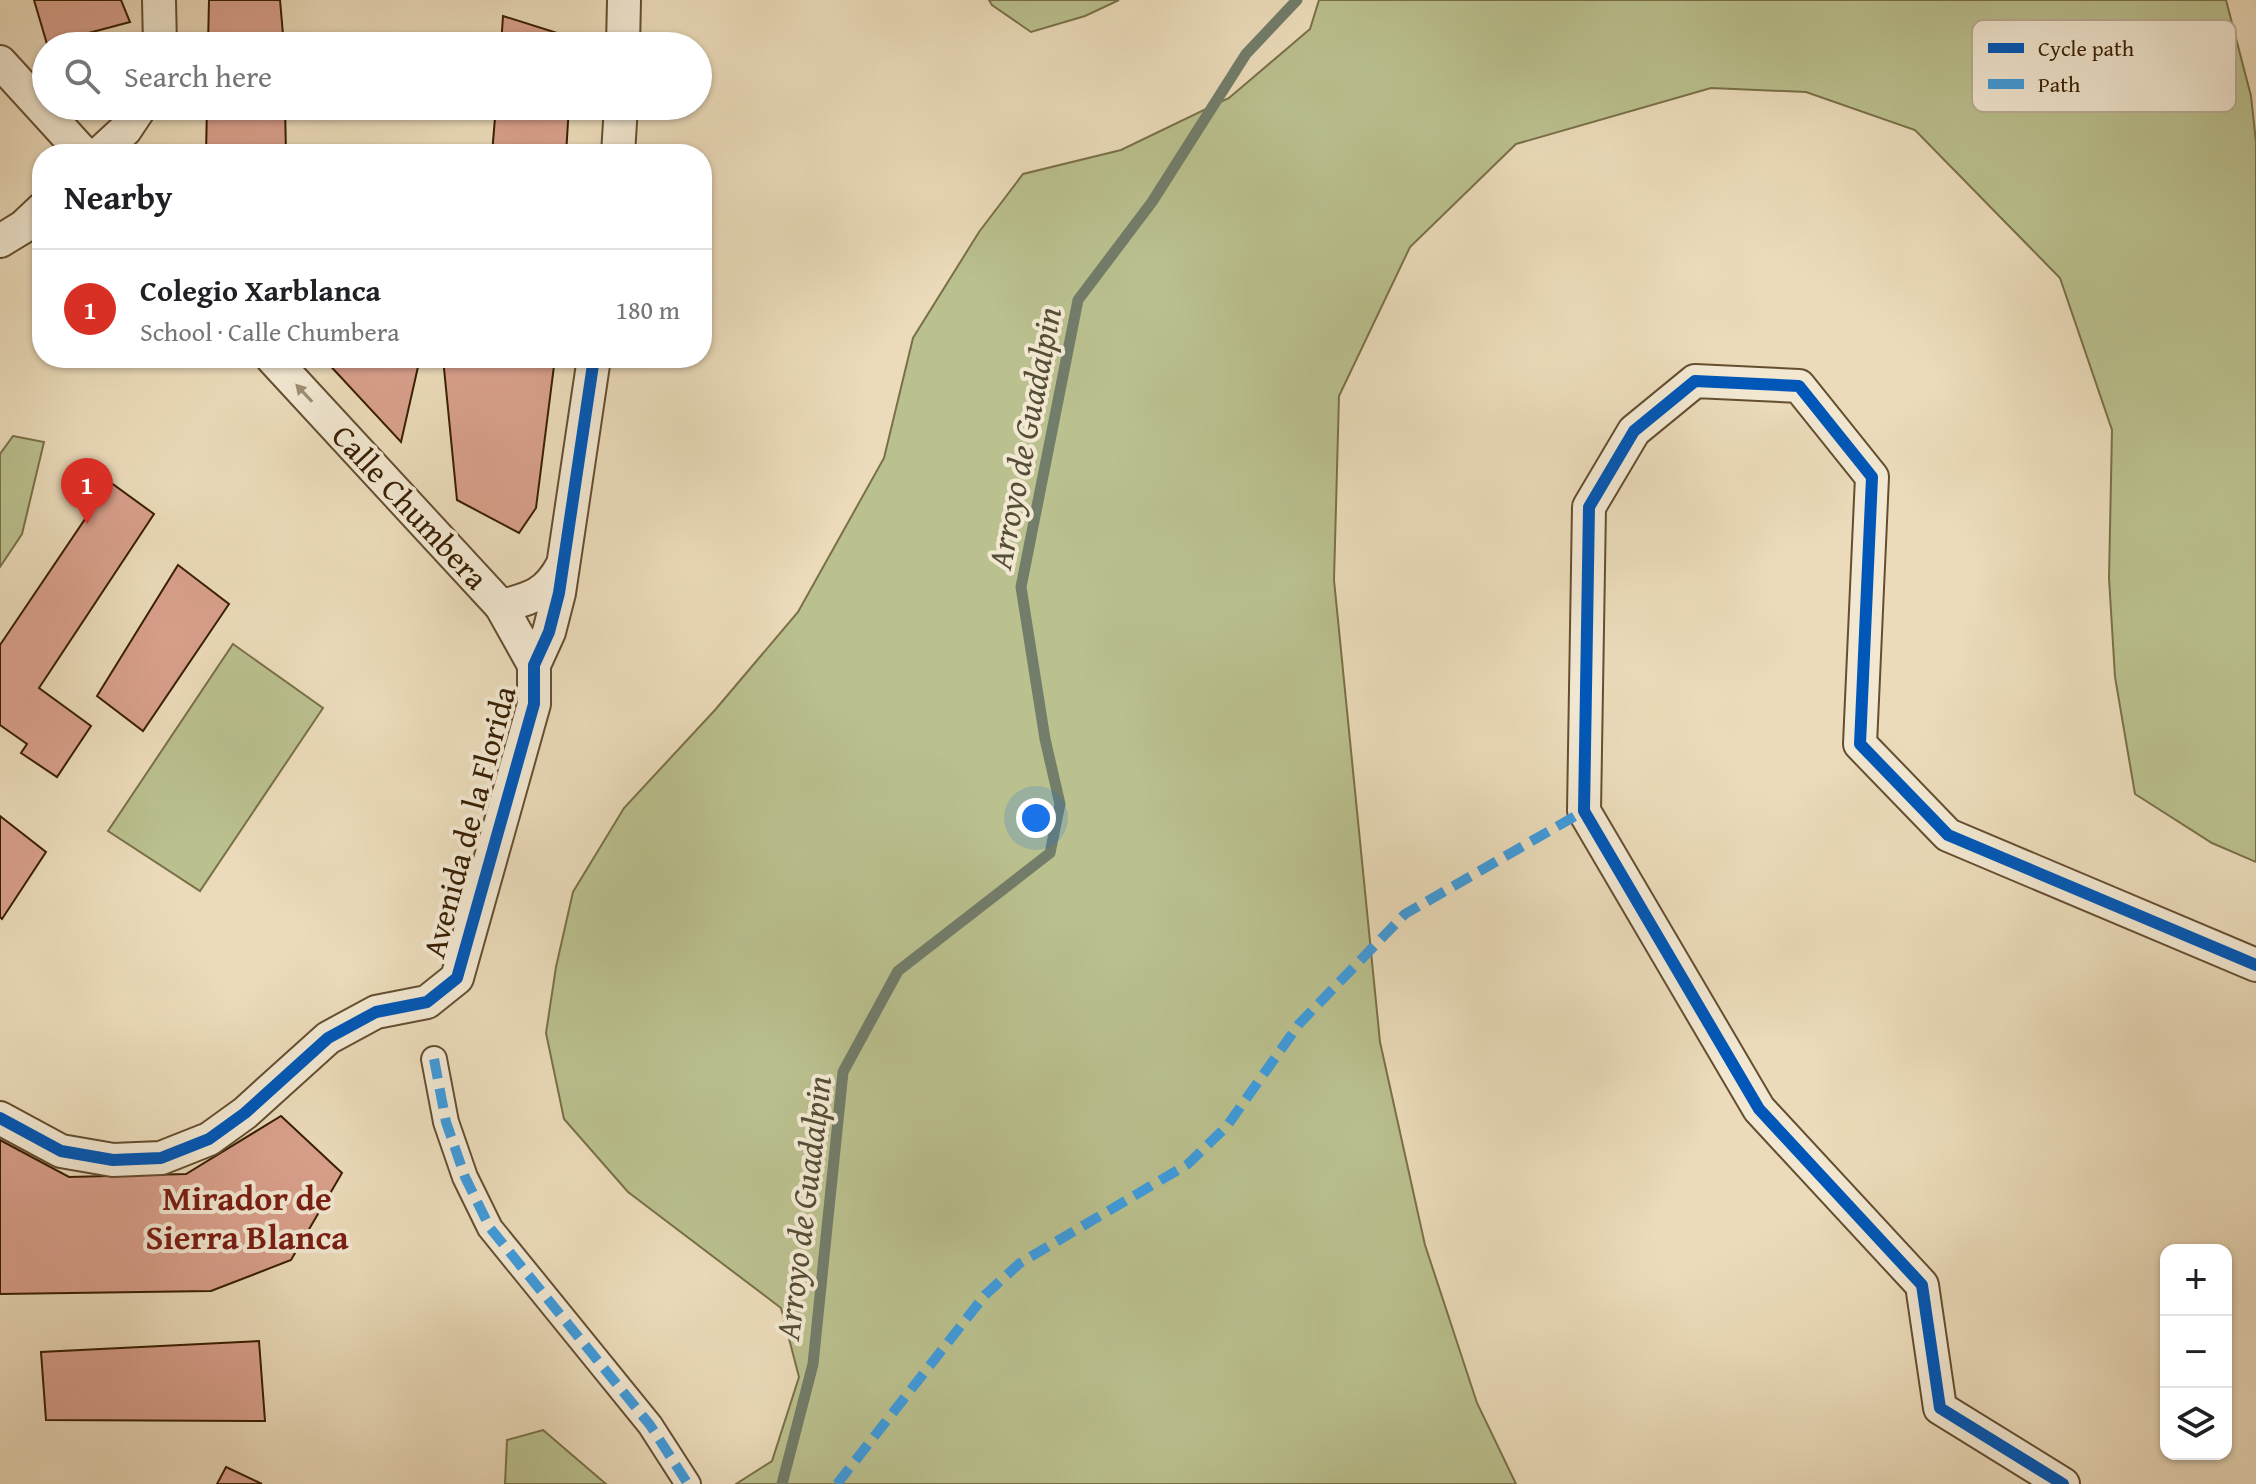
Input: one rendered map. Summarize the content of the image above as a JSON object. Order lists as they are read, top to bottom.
{
  "streets": {
    "street": ["Calle Chumbera", "Avenida de la Florida"]
  },
  "crossings": [
    ["Calle Chumbera", "Avenida de la Florida"]
  ],
  "one_way": ["Calle Chumbera"],
  "districts": ["Mirador de Sierra Blanca"],
  "water": ["Arroyo de Guadalpin"],
  "legend": ["Cycle path", "Path"],
  "page": {
    "search": "Search here",
    "heading": "Nearby",
    "list": [
      {
        "mark": "1",
        "name": "Colegio Xarblanca",
        "note": "School · Calle Chumbera",
        "value": "180 m"
      }
    ],
    "pins": "1",
    "map_buttons": ["+", "−"]
  }
}
